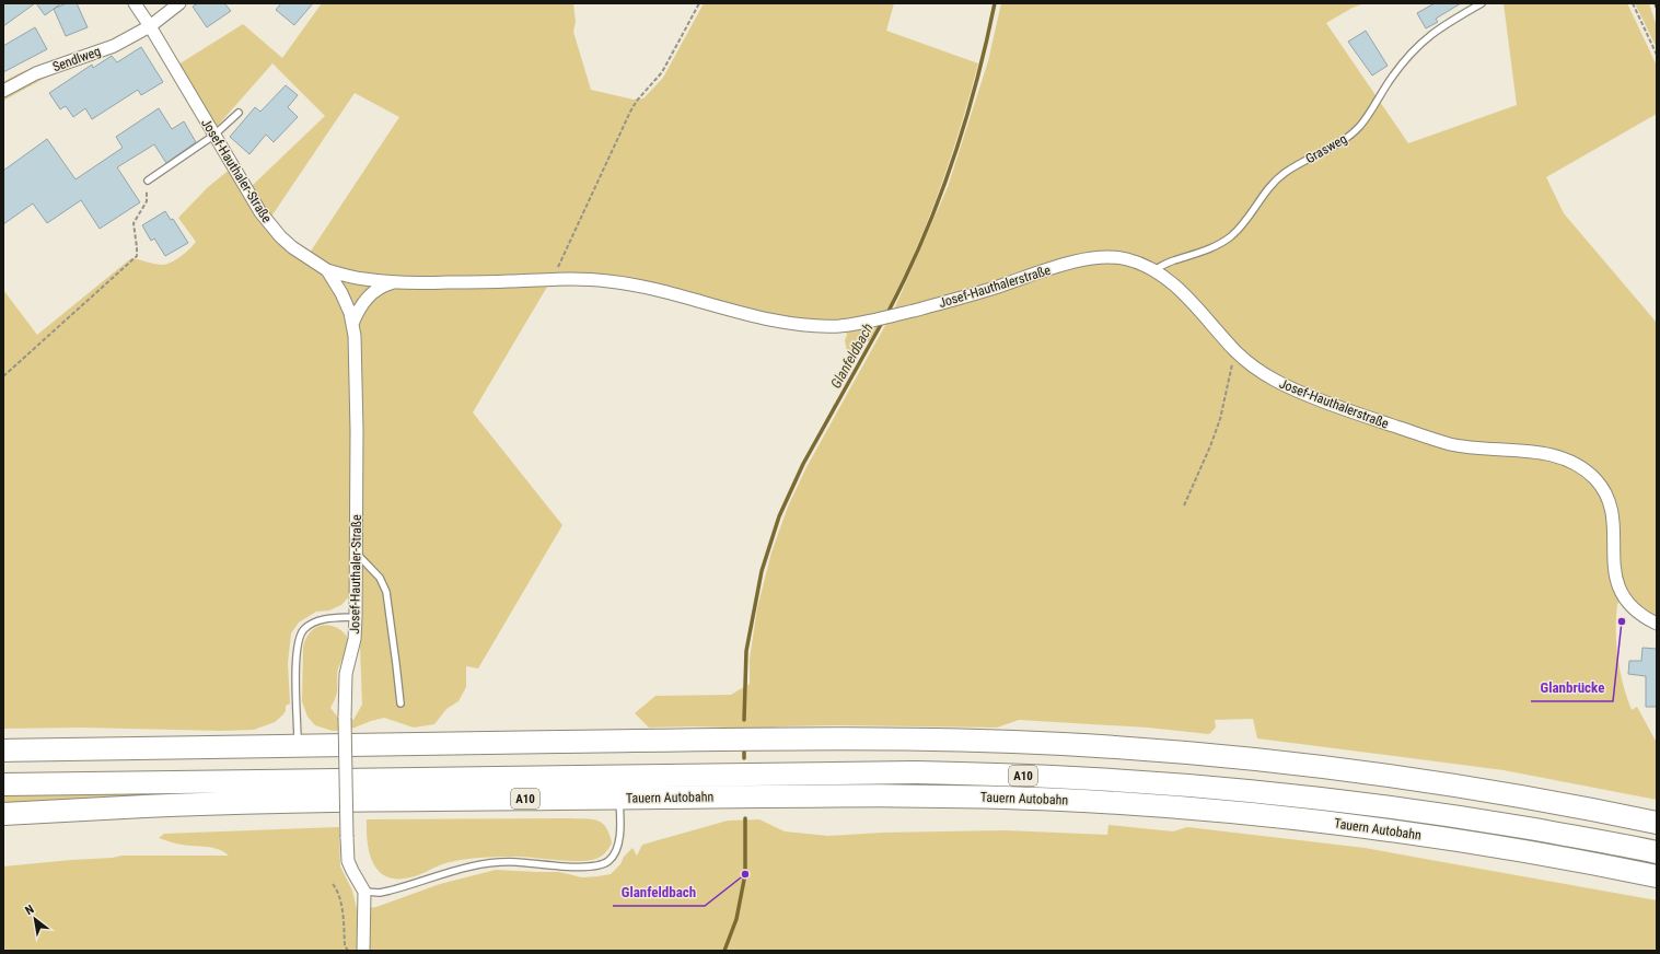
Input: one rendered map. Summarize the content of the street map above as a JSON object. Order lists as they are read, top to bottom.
{
  "streets": {
    "highway": ["A10", "Tauern Autobahn"],
    "street": ["Sendlweg", "Josef-Hauthaler-Straße", "Josef-Hauthalerstraße"],
    "lane": ["Grasweg"]
  },
  "crossings": [
    ["Sendlweg", "Josef-Hauthaler-Straße"],
    ["Grasweg", "Josef-Hauthalerstraße"],
    ["Josef-Hauthaler-Straße", "Josef-Hauthalerstraße"]
  ],
  "water": ["Glanfeldbach"],
  "places": ["Glanbrücke", "Glanfeldbach"],
  "north": "top left"
}
